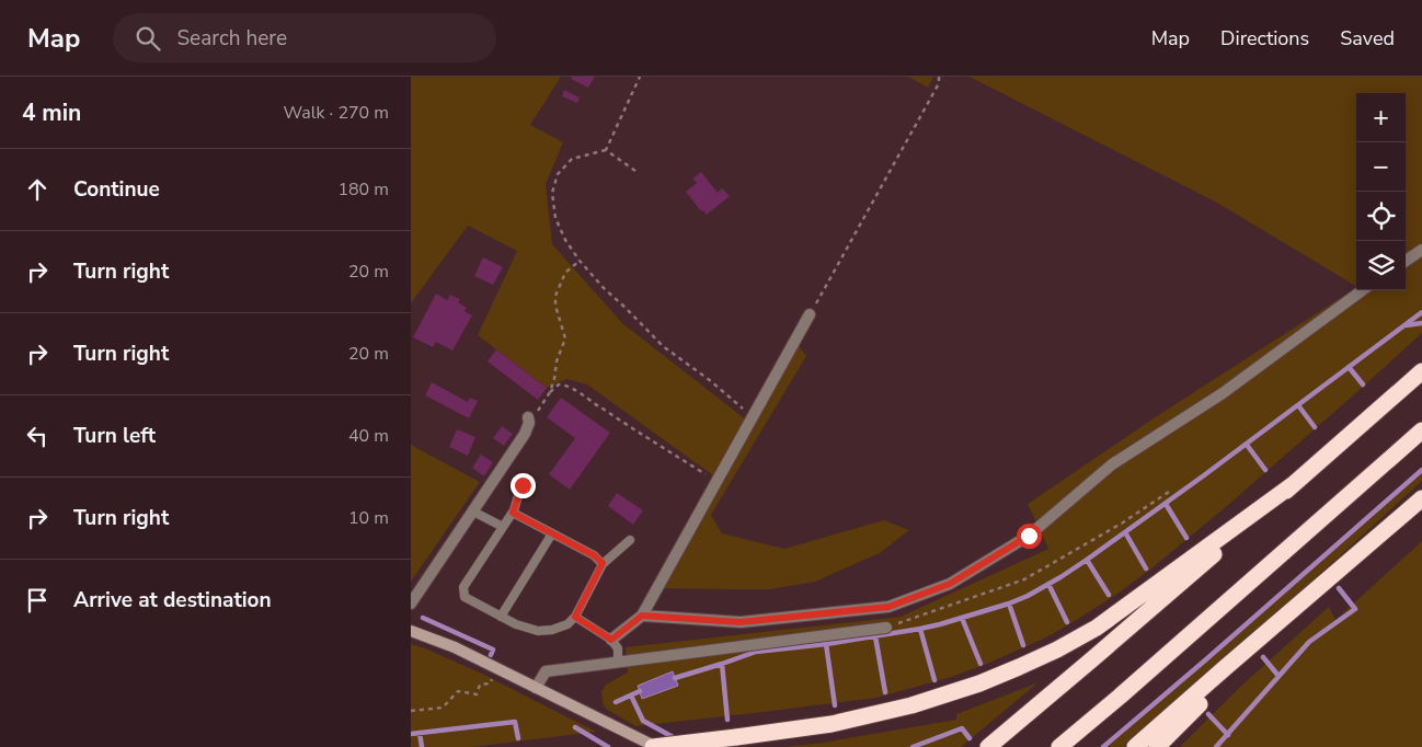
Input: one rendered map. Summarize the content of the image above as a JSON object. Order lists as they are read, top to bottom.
{
  "page": {
    "header": "Map",
    "search": "Search here",
    "nav": ["Map", "Directions", "Saved"],
    "heading": ["4 min", "Walk · 270 m"],
    "map_buttons": ["+", "−"],
    "list": [
      ["Continue", "180 m"],
      ["Turn right", "20 m"],
      ["Turn right", "20 m"],
      ["Turn left", "40 m"],
      ["Turn right", "10 m"],
      "Arrive at destination"
    ]
  }
}
